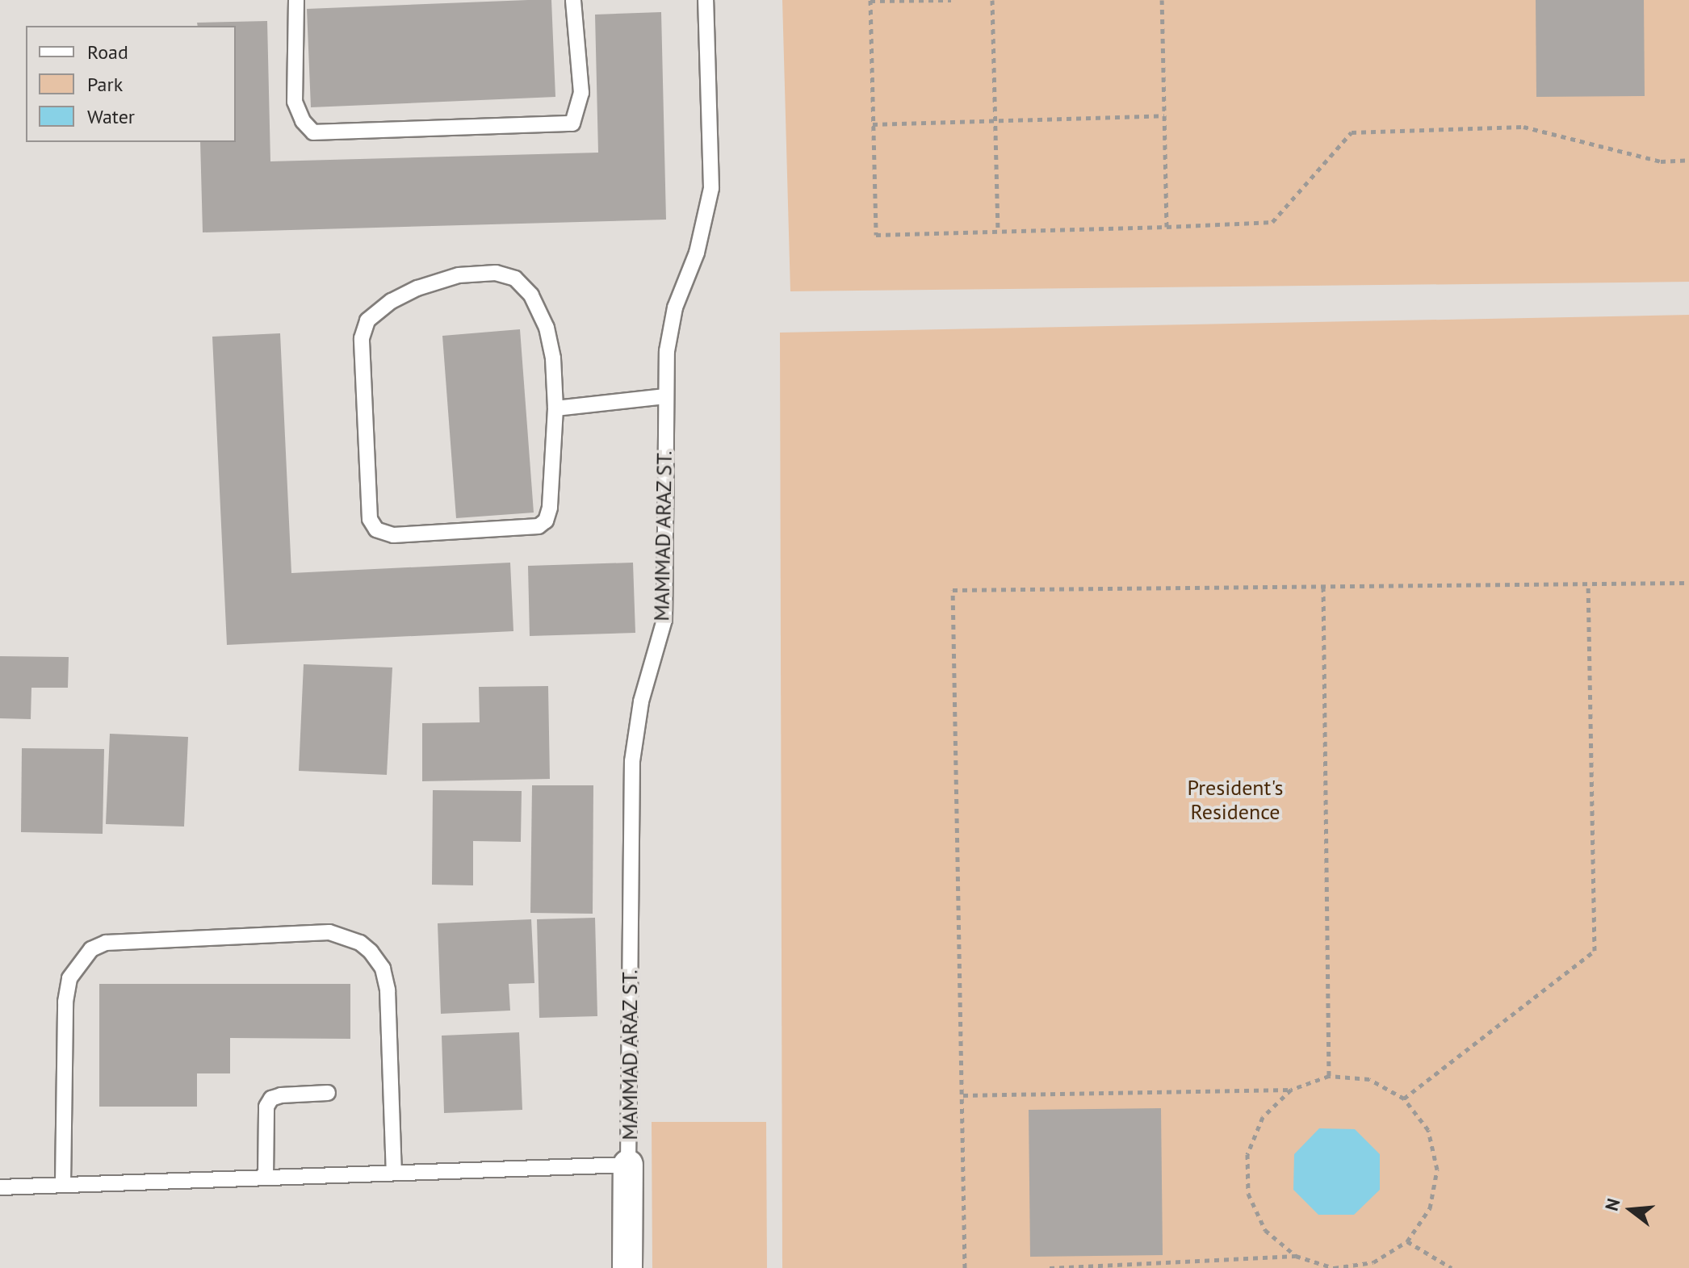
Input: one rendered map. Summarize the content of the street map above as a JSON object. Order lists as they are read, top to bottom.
{
  "streets": {
    "street": ["MAMMAD ARAZ ST."]
  },
  "parks": ["President's Residence"],
  "legend": ["Road", "Park", "Water"],
  "north": "left"
}
